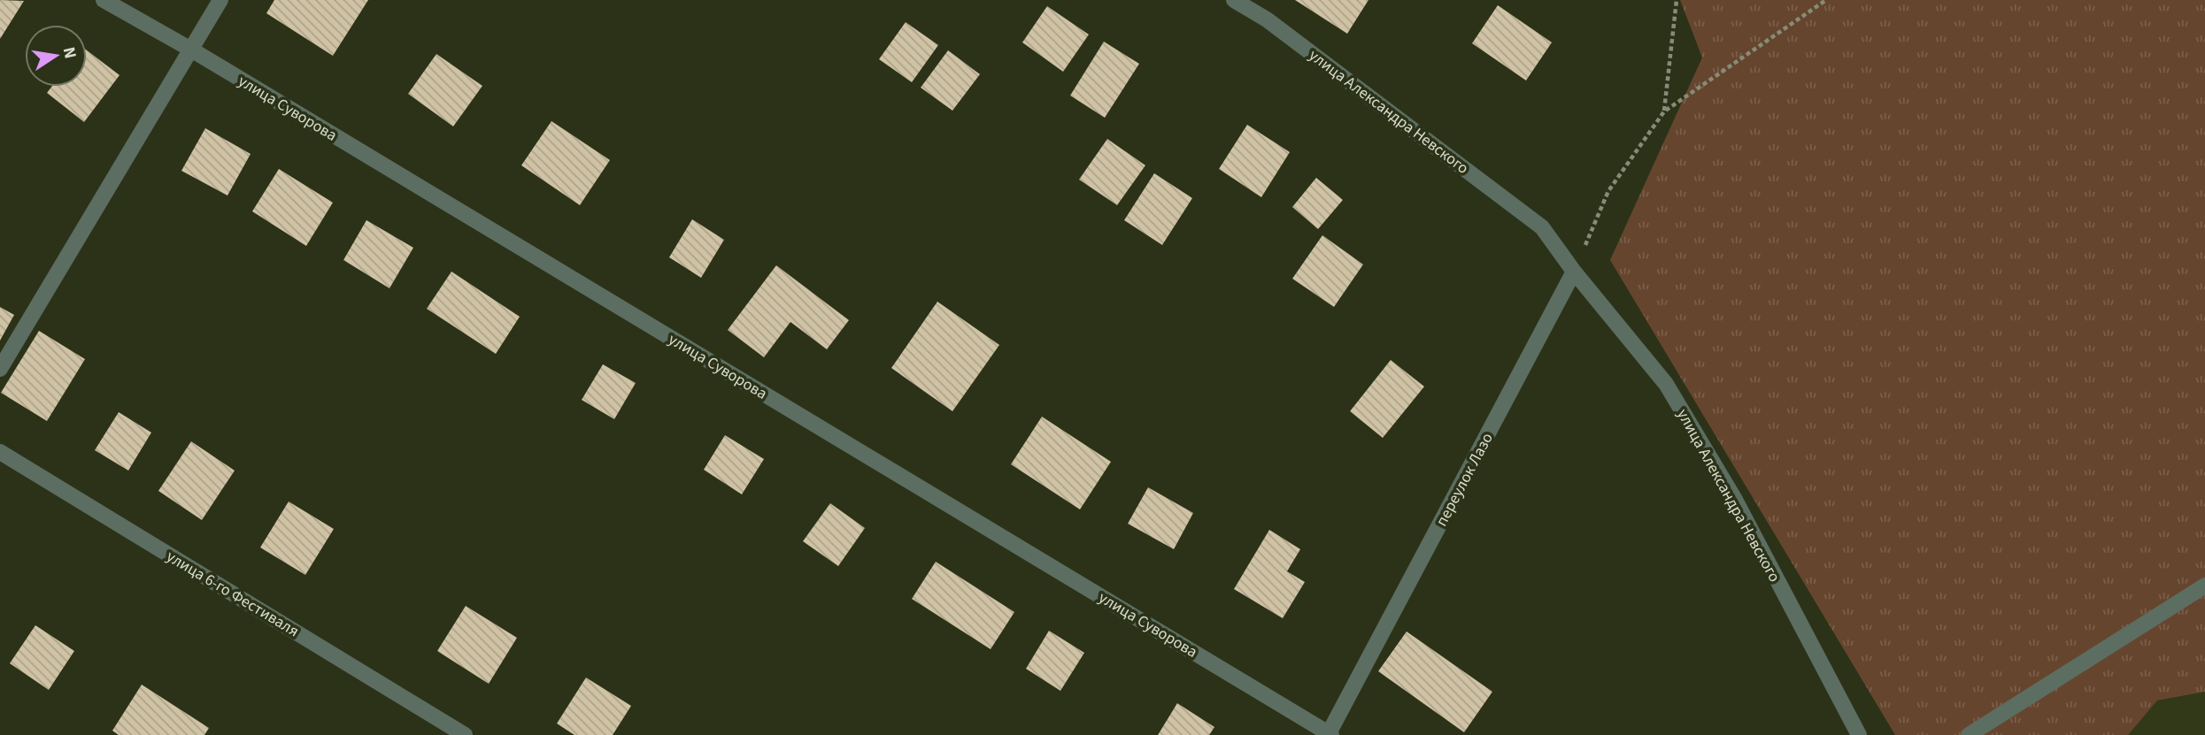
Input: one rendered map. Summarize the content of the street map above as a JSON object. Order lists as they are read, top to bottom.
{
  "streets": {
    "street": [
      "улица Суворова",
      "улица Александра Невского",
      "переулок Лазо",
      "улица 6-го Фестиваля"
    ]
  },
  "crossings": [
    ["улица Суворова", "переулок Лазо"],
    ["улица Александра Невского", "переулок Лазо"]
  ],
  "north": "right"
}
